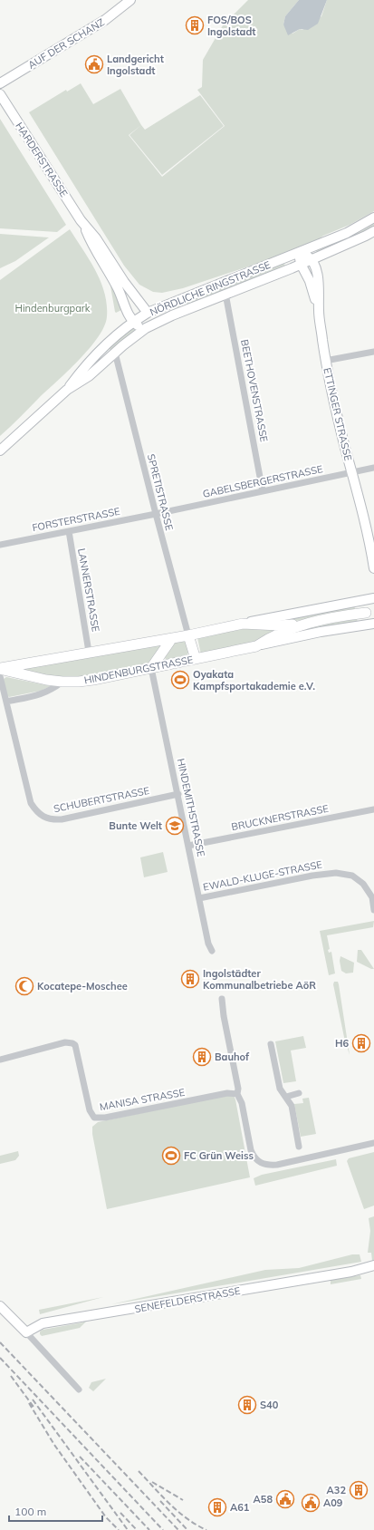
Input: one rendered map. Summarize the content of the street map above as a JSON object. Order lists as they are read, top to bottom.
{
  "streets": {
    "main road": [
      "AUF DER SCHANZ",
      "HARDERSTRASSE",
      "NÖRDLICHE RINGSTRASSE",
      "ETTINGER STRASSE",
      "HINDENBURGSTRASSE",
      "SENEFELDERSTRASSE"
    ],
    "street": [
      "BEETHOVENSTRASSE",
      "GABELSBERGERSTRASSE",
      "SPRETISTRASSE",
      "FORSTERSTRASSE",
      "LANNERSTRASSE",
      "SCHUBERTSTRASSE",
      "HINDEMITHSTRASSE",
      "BRUCKNERSTRASSE",
      "EWALD-KLUGE-STRASSE",
      "MANISA STRASSE"
    ]
  },
  "crossings": [
    ["HARDERSTRASSE", "NÖRDLICHE RINGSTRASSE"],
    ["NÖRDLICHE RINGSTRASSE", "BEETHOVENSTRASSE"],
    ["NÖRDLICHE RINGSTRASSE", "ETTINGER STRASSE"],
    ["NÖRDLICHE RINGSTRASSE", "SPRETISTRASSE"],
    ["BEETHOVENSTRASSE", "GABELSBERGERSTRASSE"],
    ["ETTINGER STRASSE", "GABELSBERGERSTRASSE"],
    ["GABELSBERGERSTRASSE", "SPRETISTRASSE"],
    ["GABELSBERGERSTRASSE", "FORSTERSTRASSE"],
    ["SPRETISTRASSE", "FORSTERSTRASSE"],
    ["SPRETISTRASSE", "HINDENBURGSTRASSE"],
    ["FORSTERSTRASSE", "LANNERSTRASSE"],
    ["LANNERSTRASSE", "HINDENBURGSTRASSE"],
    ["HINDENBURGSTRASSE", "HINDEMITHSTRASSE"],
    ["SCHUBERTSTRASSE", "HINDEMITHSTRASSE"],
    ["HINDEMITHSTRASSE", "BRUCKNERSTRASSE"],
    ["HINDEMITHSTRASSE", "EWALD-KLUGE-STRASSE"]
  ],
  "parks": ["Hindenburgpark"],
  "places": {
    "building": [
      "FOS/BOS Ingolstadt",
      "Ingolstädter Kommunalbetriebe AöR",
      "H6",
      "Bauhof",
      "S40",
      "A32",
      "A61"
    ],
    "public building": ["Landgericht Ingolstadt", "A58", "A09"],
    "sports": ["Oyakata Kampfsportakademie e.V.", "FC Grün Weiss"],
    "school or university": ["Bunte Welt"],
    "mosque": ["Kocatepe-Moschee"]
  },
  "scale_bar": "100 m"
}
